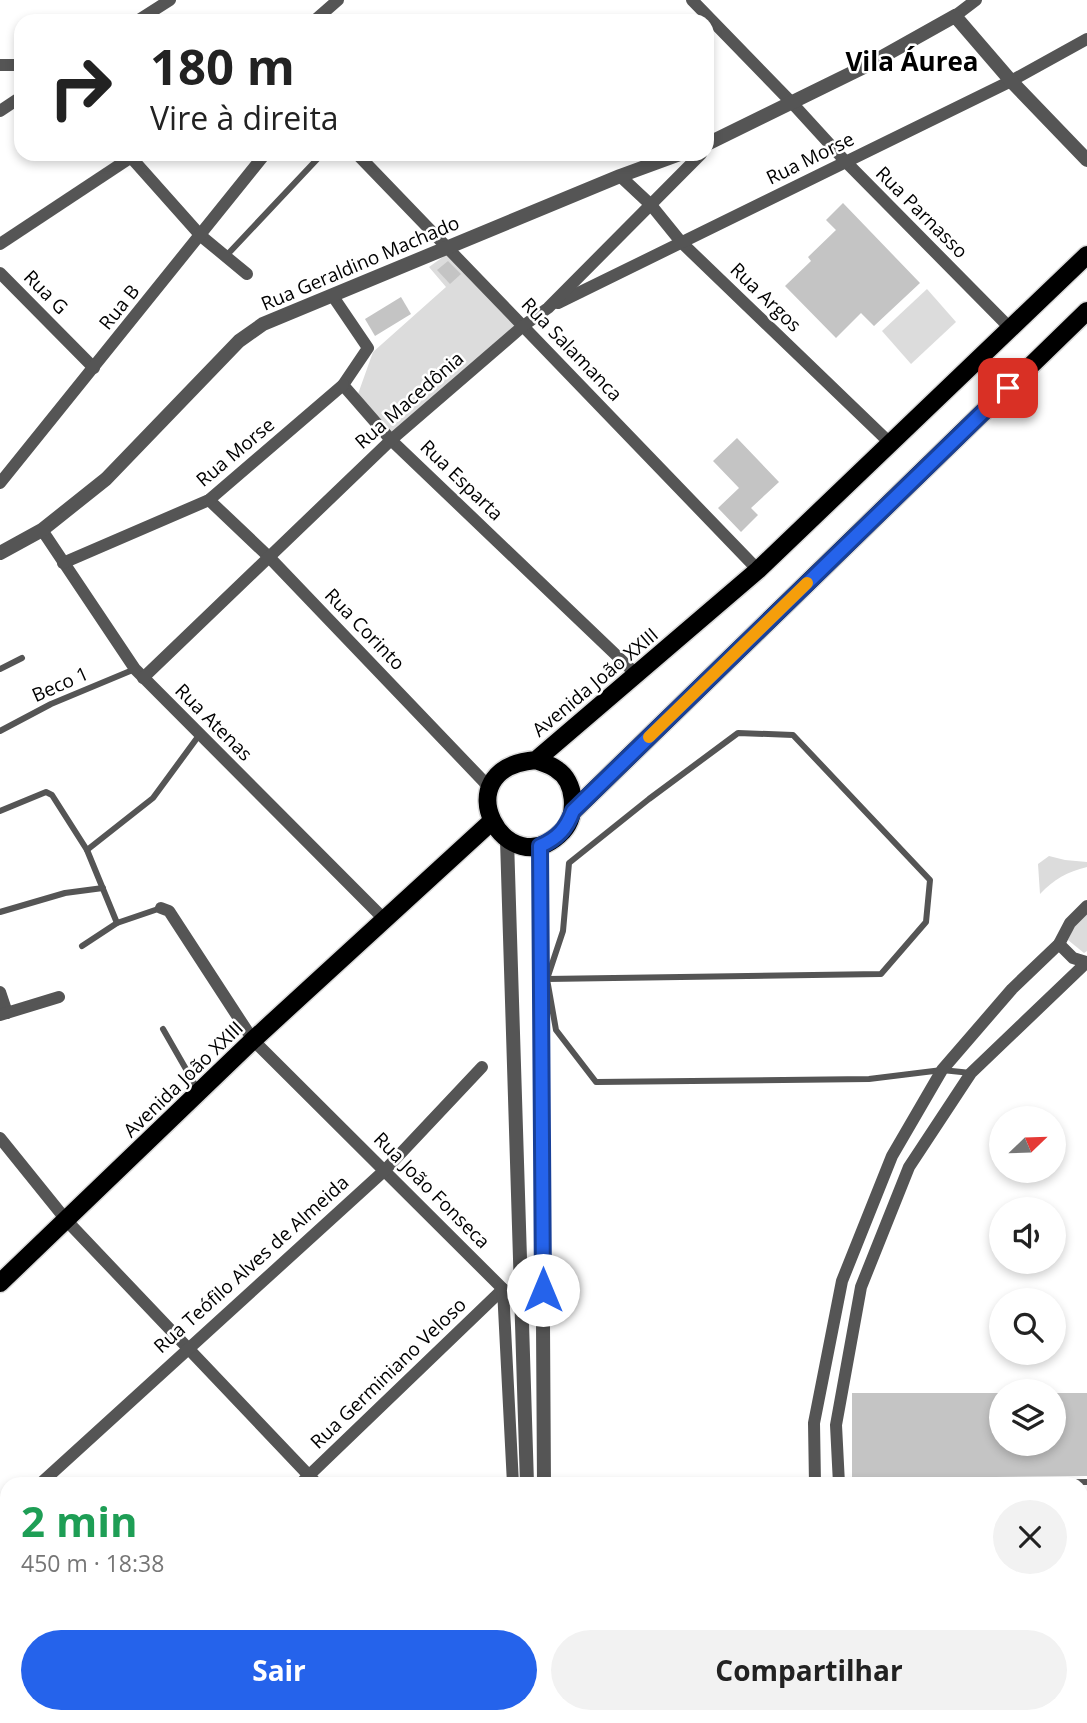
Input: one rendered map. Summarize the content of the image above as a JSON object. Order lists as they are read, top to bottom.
{
  "streets": {
    "main road": ["Avenida João XXIII"],
    "street": [
      "Rua Morse",
      "Rua Parnasso",
      "Rua Geraldino Machado",
      "Rua G",
      "Rua Argos",
      "Rua B",
      "Rua Salamanca",
      "Rua Macedônia",
      "Rua Esparta",
      "Rua Corinto",
      "Rua Atenas",
      "Rua João Fonseca",
      "Rua Teófilo Alves de Almeida",
      "Rua Germiniano Veloso"
    ],
    "lane": ["Beco 1"]
  },
  "crossings": [
    ["Rua Morse", "Rua Parnasso"],
    ["Rua Morse", "Rua Argos"],
    ["Rua Morse", "Rua Macedônia"],
    ["Rua Morse", "Rua Esparta"],
    ["Rua Morse", "Rua Corinto"],
    ["Rua Morse", "Rua Atenas"],
    ["Rua Parnasso", "Avenida João XXIII"],
    ["Rua Geraldino Machado", "Rua Argos"],
    ["Rua Geraldino Machado", "Rua Salamanca"],
    ["Rua Geraldino Machado", "Rua Atenas"],
    ["Rua G", "Rua B"],
    ["Rua Argos", "Rua Macedônia"],
    ["Rua Argos", "Avenida João XXIII"],
    ["Rua Salamanca", "Rua Macedônia"],
    ["Rua Salamanca", "Avenida João XXIII"],
    ["Rua Macedônia", "Rua Esparta"],
    ["Rua Macedônia", "Rua Corinto"],
    ["Rua Macedônia", "Beco 1"],
    ["Rua Macedônia", "Rua Atenas"],
    ["Rua Esparta", "Avenida João XXIII"],
    ["Rua Corinto", "Avenida João XXIII"],
    ["Avenida João XXIII", "Rua Atenas"],
    ["Avenida João XXIII", "Rua João Fonseca"],
    ["Beco 1", "Rua Atenas"],
    ["Rua João Fonseca", "Rua Teófilo Alves de Almeida"],
    ["Rua João Fonseca", "Rua Germiniano Veloso"]
  ],
  "districts": ["Vila Áurea"],
  "north": "top right",
  "page": {
    "turn": ["180 m", "Vire à direita"],
    "heading": ["2 min", "450 m · 18:38"],
    "buttons": ["Sair", "Compartilhar"]
  }
}
